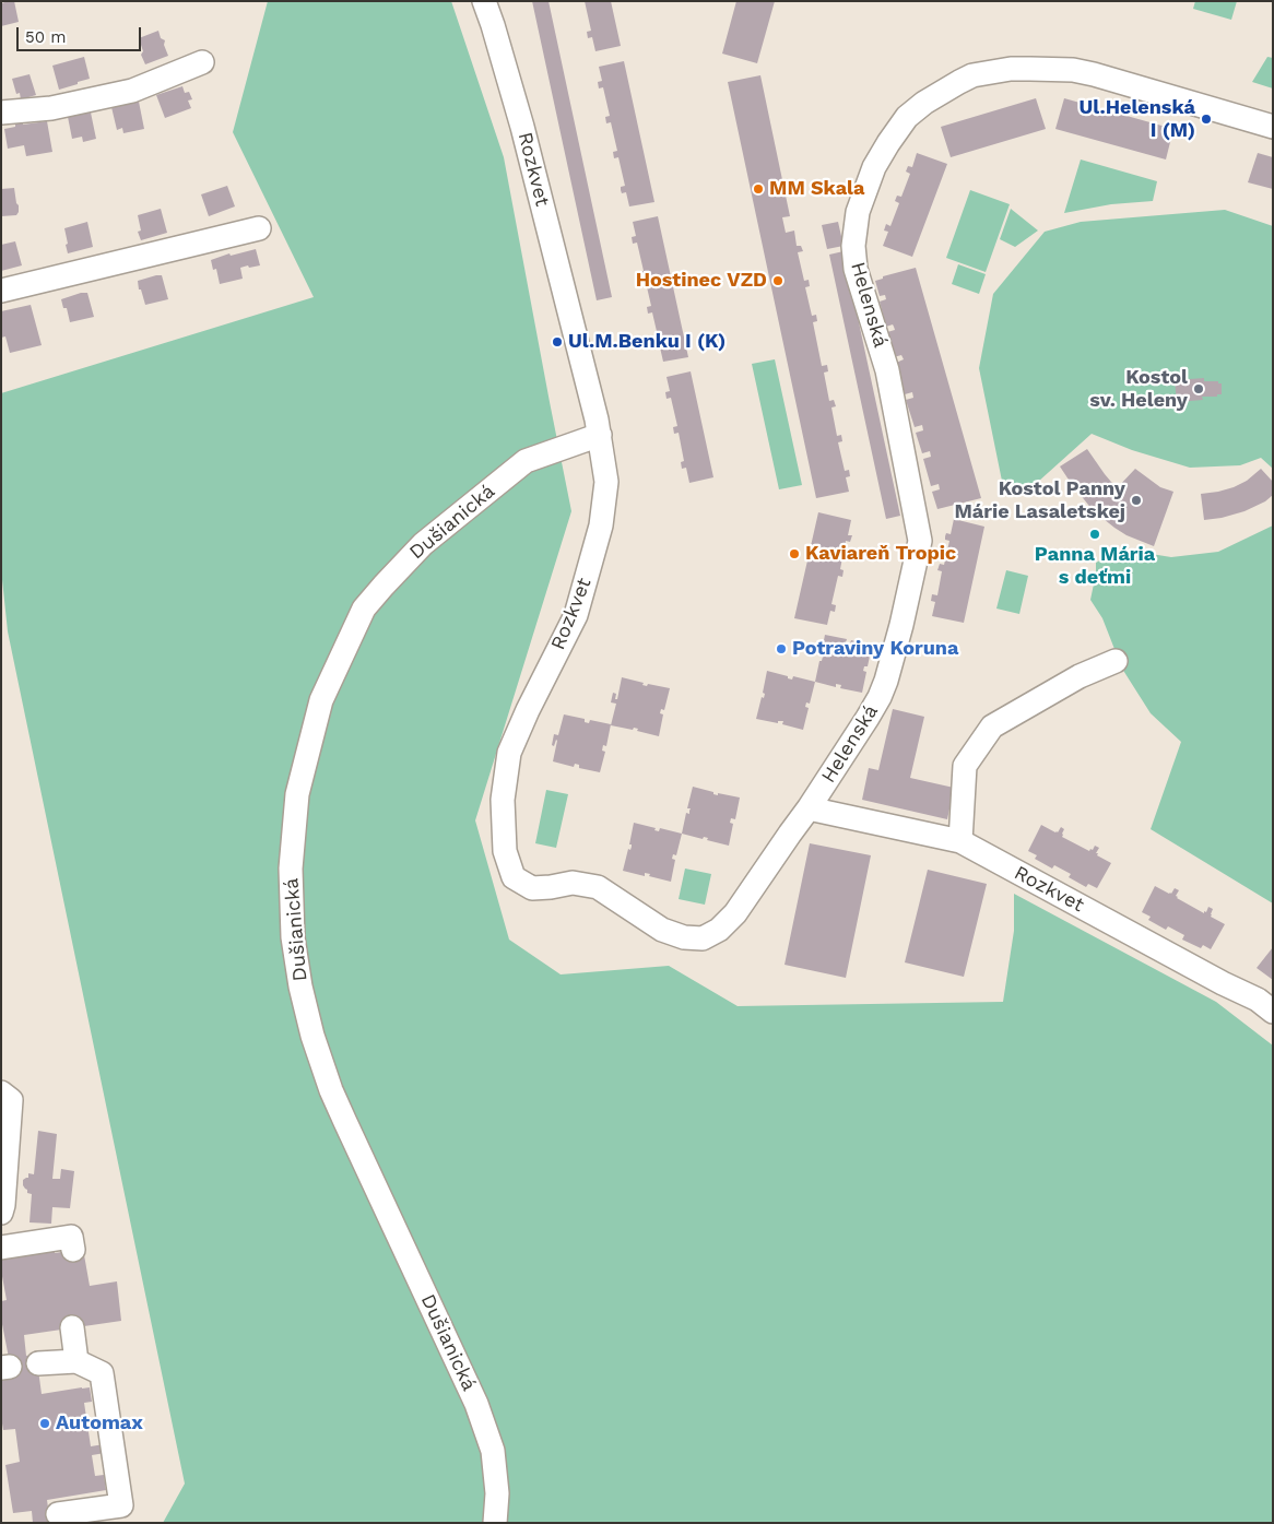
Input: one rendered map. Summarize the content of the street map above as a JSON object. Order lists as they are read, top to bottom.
{
  "streets": {
    "street": ["Rozkvet", "Helenská", "Dušianická"]
  },
  "crossings": [
    ["Rozkvet", "Helenská"],
    ["Rozkvet", "Dušianická"]
  ],
  "places": [
    "Ul.Helenská I (M)",
    "MM Skala",
    "Hostinec VZD",
    "Ul.M.Benku I (K)",
    "Kostol sv. Heleny",
    "Kostol Panny Márie Lasaletskej",
    "Panna Mária s deťmi",
    "Kaviareň Tropic",
    "Potraviny Koruna",
    "Automax"
  ],
  "scale_bar": "50 m"
}
